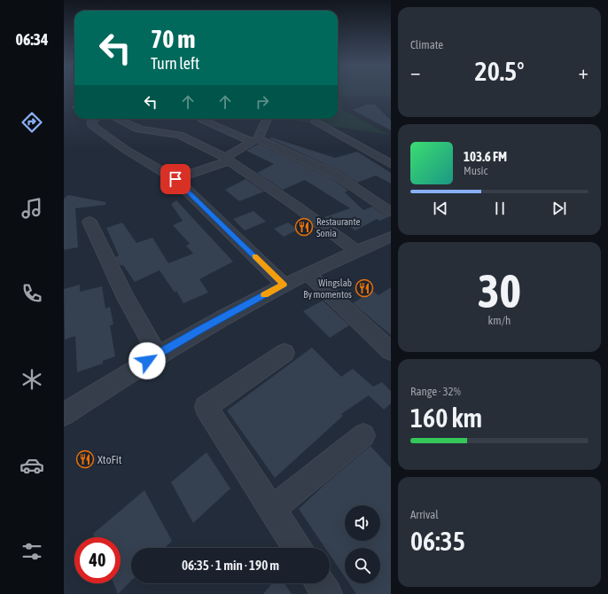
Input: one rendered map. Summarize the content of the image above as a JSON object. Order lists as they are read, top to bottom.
{
  "places": {
    "restaurant": ["Restaurante Sonia", "Wingslab By momentos", "XtoFit"]
  },
  "page": {
    "tabs": "06:34",
    "tile": [
      "Climate",
      ["30", "km/h"],
      ["Range · 32%", "160 km"],
      ["Arrival", "06:35"]
    ],
    "turn": ["70 m", "Turn left"],
    "heat": ["−", "20.5°", "+"],
    "song": ["103.6 FM", "Music"],
    "limit": "40",
    "trip": "06:35 · 1 min · 190 m"
  }
}
